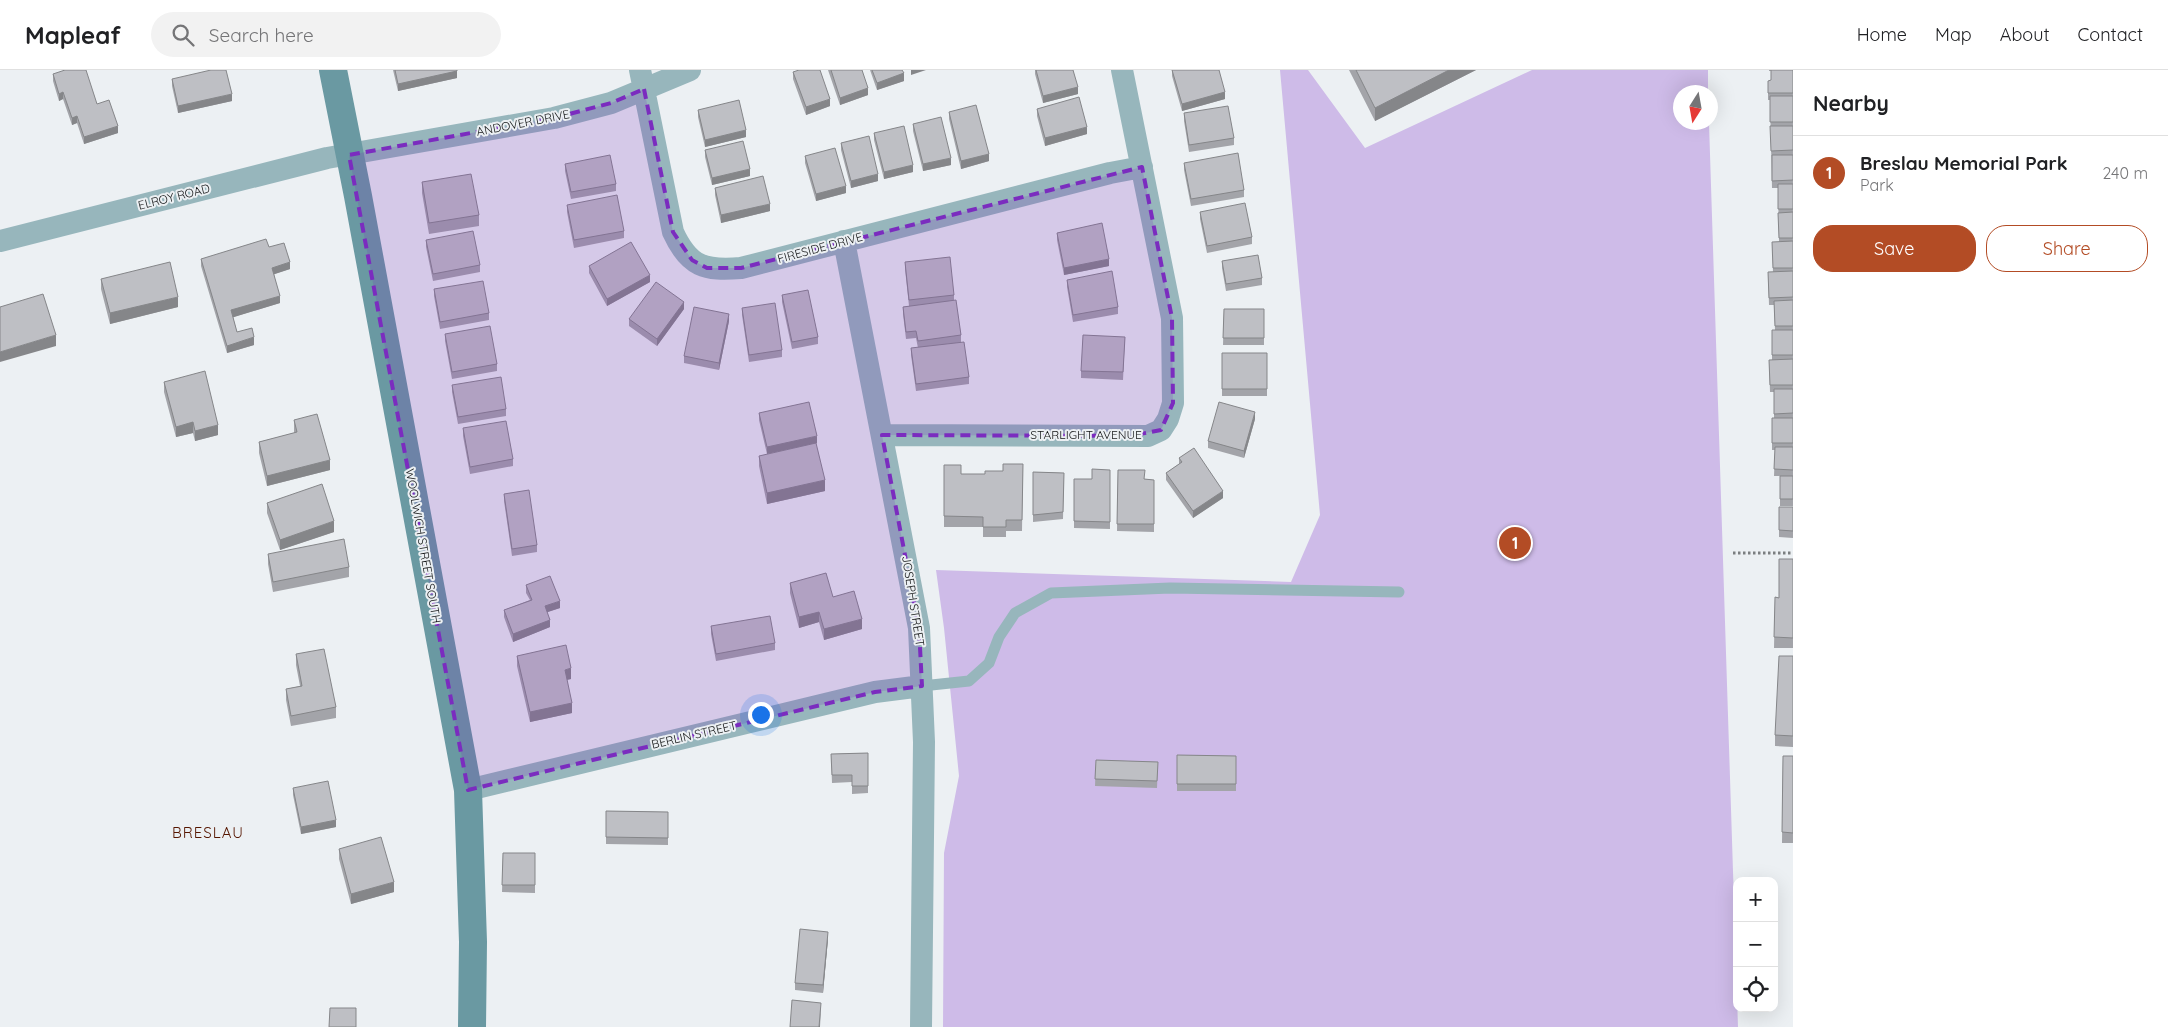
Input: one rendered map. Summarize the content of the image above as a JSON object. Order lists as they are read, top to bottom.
{
  "streets": {
    "street": [
      "ANDOVER DRIVE",
      "ELROY ROAD",
      "FIRESIDE DRIVE",
      "STARLIGHT AVENUE",
      "WOOLWICH STREET SOUTH",
      "JOSEPH STREET",
      "BERLIN STREET"
    ]
  },
  "crossings": [
    ["ANDOVER DRIVE", "ELROY ROAD"],
    ["ANDOVER DRIVE", "FIRESIDE DRIVE"],
    ["ANDOVER DRIVE", "WOOLWICH STREET SOUTH"],
    ["ELROY ROAD", "WOOLWICH STREET SOUTH"],
    ["FIRESIDE DRIVE", "STARLIGHT AVENUE"],
    ["FIRESIDE DRIVE", "JOSEPH STREET"],
    ["STARLIGHT AVENUE", "JOSEPH STREET"],
    ["WOOLWICH STREET SOUTH", "BERLIN STREET"],
    ["JOSEPH STREET", "BERLIN STREET"]
  ],
  "districts": ["BRESLAU"],
  "north": "bottom",
  "page": {
    "header": "Mapleaf",
    "search": "Search here",
    "nav": [
      "Home",
      "Map",
      "About",
      "Contact"
    ],
    "heading": "Nearby",
    "list": [
      {
        "mark": "1",
        "name": "Breslau Memorial Park",
        "note": "Park",
        "value": "240 m"
      }
    ],
    "buttons": ["Save", "Share"],
    "pins": "1",
    "map_buttons": ["+", "−"]
  }
}
